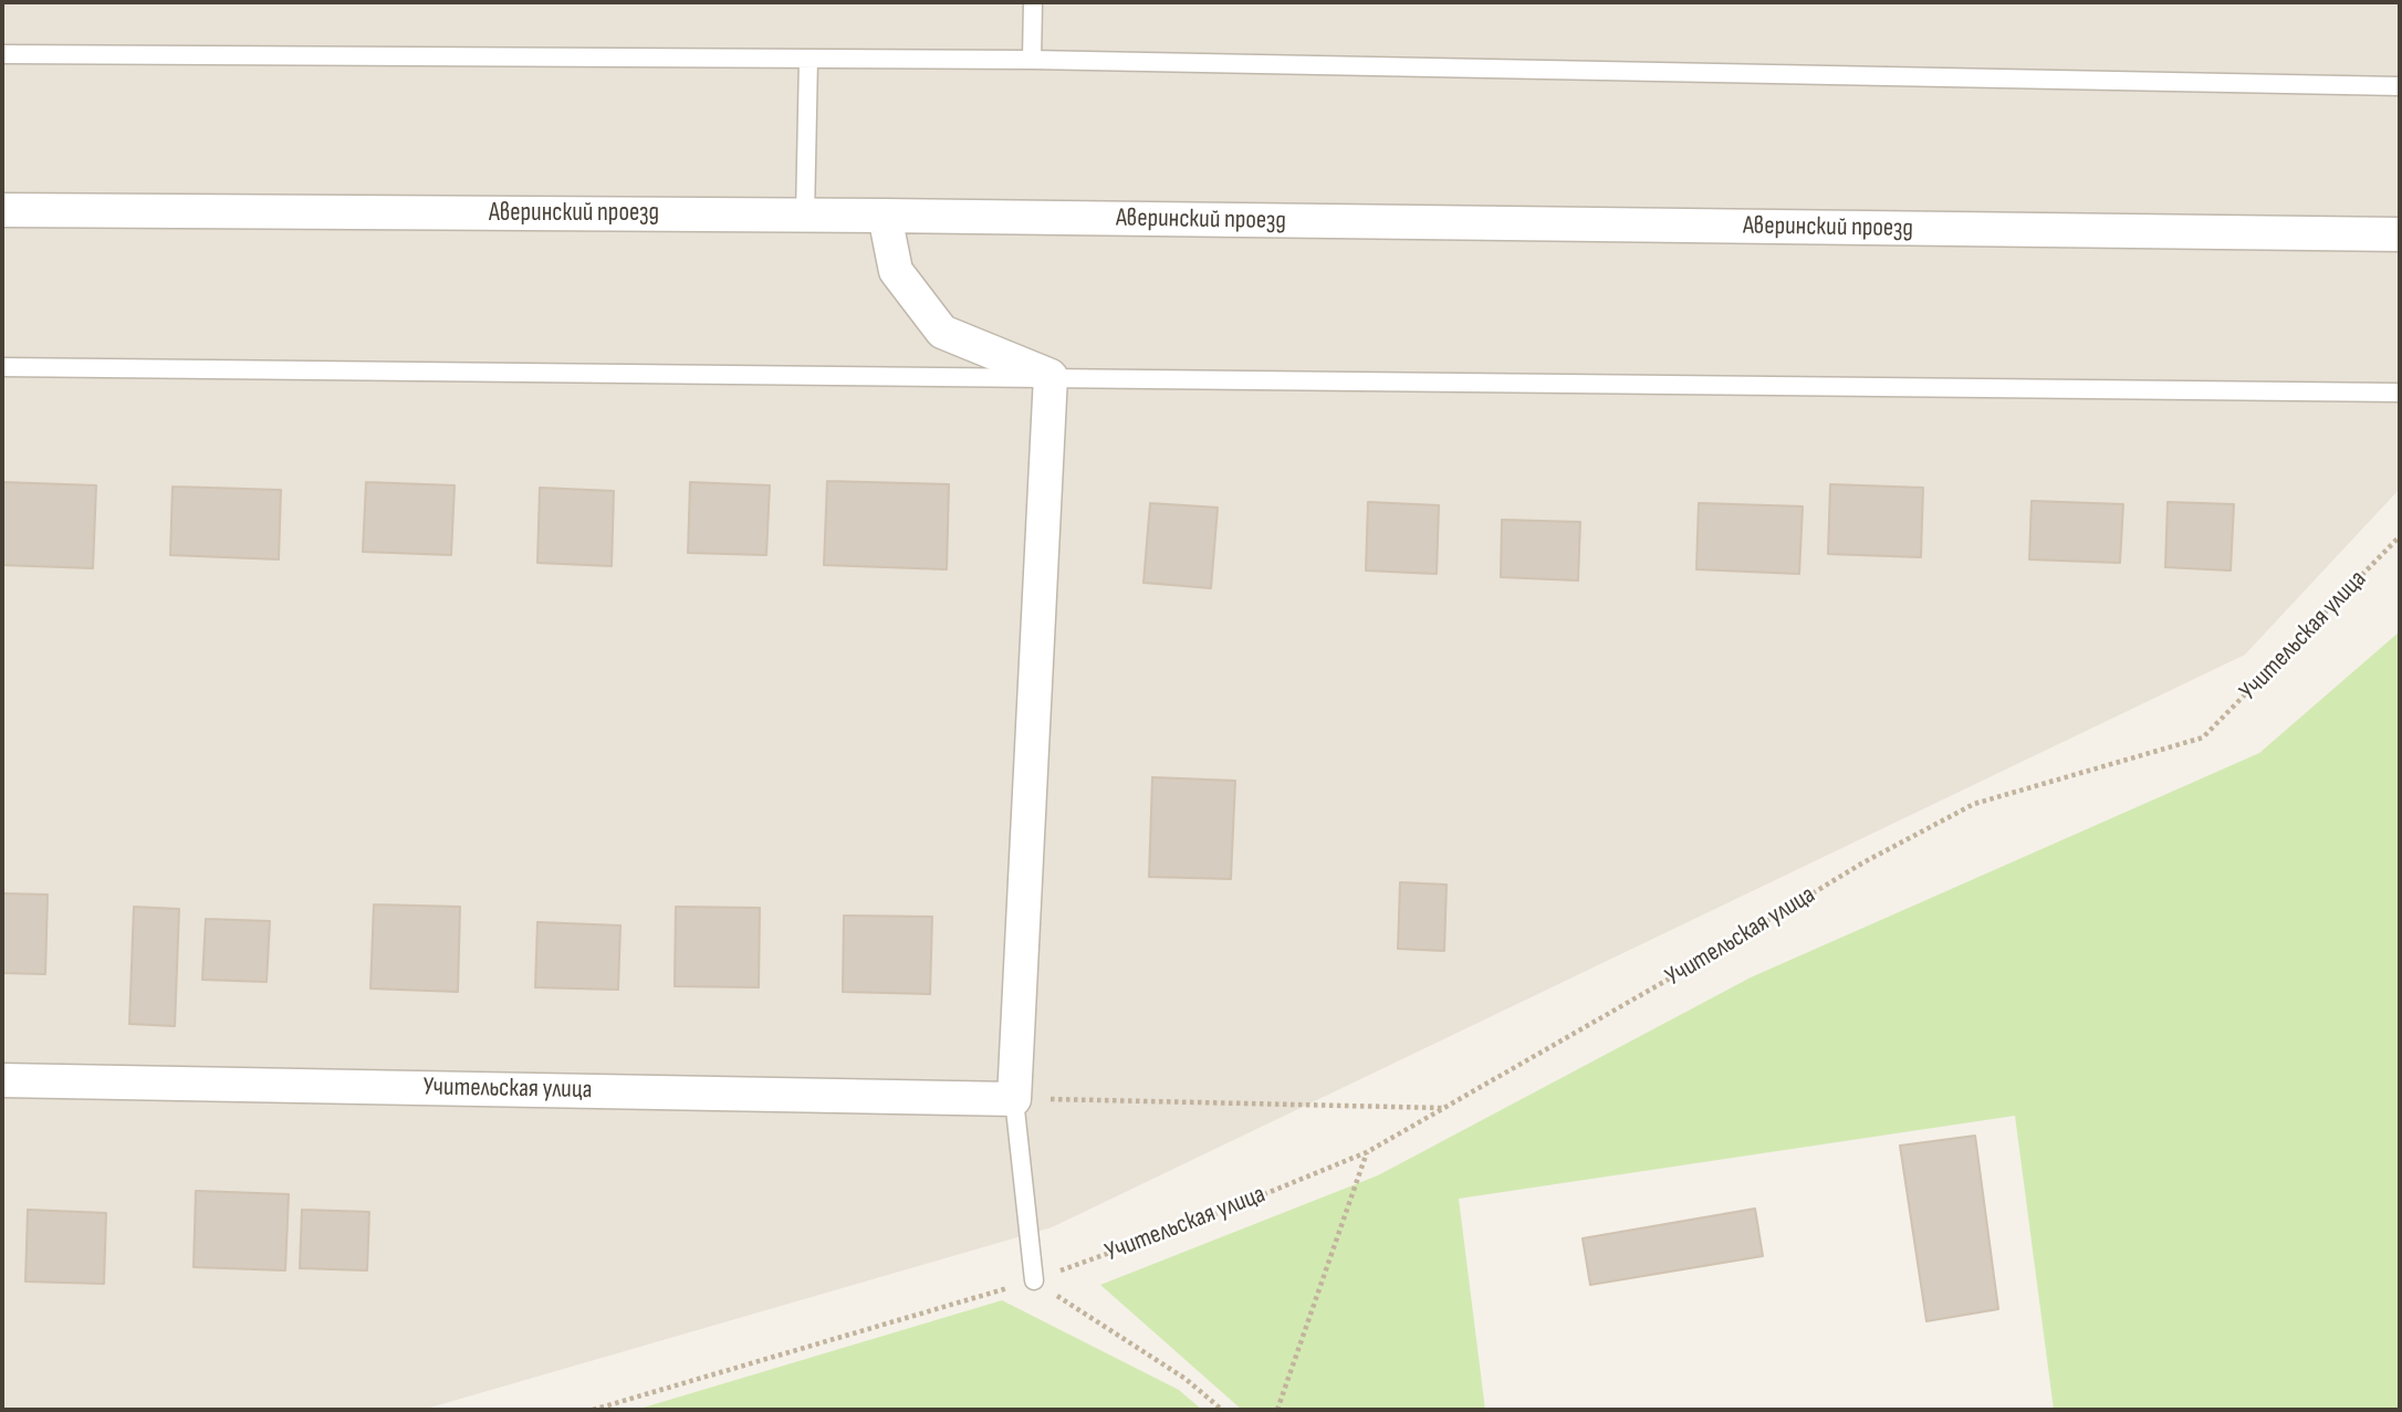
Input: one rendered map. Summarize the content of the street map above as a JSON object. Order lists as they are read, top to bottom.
{
  "streets": {
    "street": ["Аверинский проезд", "Учительская улица"]
  }
}
